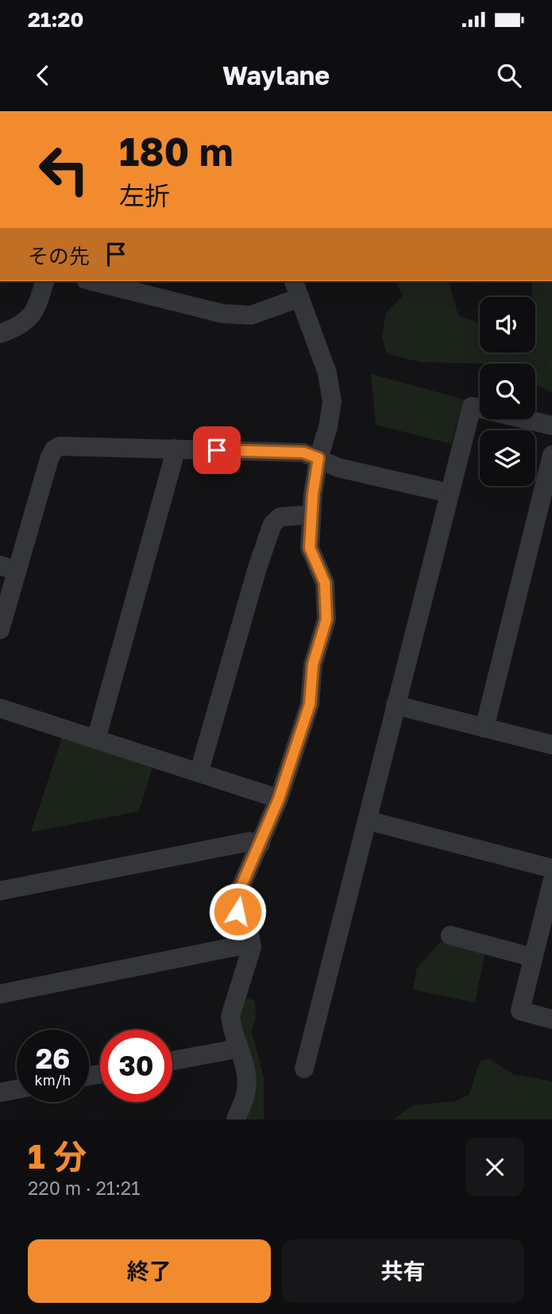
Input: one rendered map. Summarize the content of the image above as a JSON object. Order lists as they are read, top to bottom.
{
  "page": {
    "status": "21:20",
    "header": "Waylane",
    "turn": ["180 m", "左折"],
    "then": "その先",
    "speed": "26 km/h",
    "limit": "30",
    "heading": ["1 分", "220 m · 21:21"],
    "buttons": ["終了", "共有"]
  }
}
